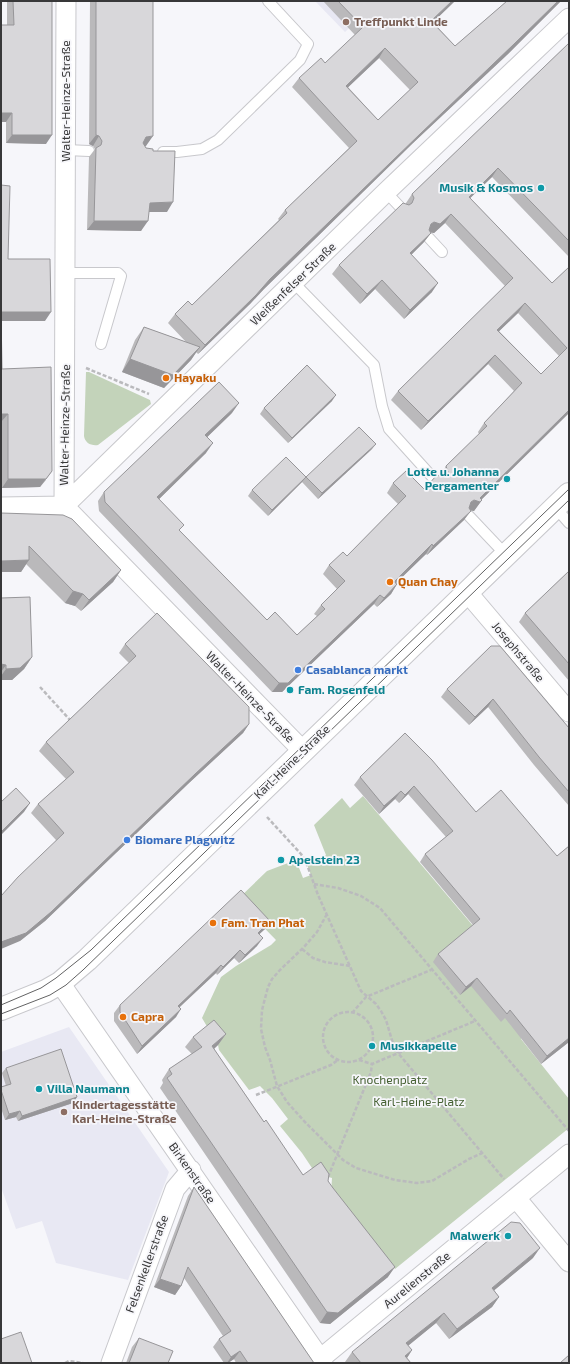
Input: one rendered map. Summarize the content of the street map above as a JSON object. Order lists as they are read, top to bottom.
{
  "streets": {
    "street": [
      "Walter-Heinze-Straße",
      "Weißenfelser Straße",
      "Josephstraße",
      "Karl-Heine-Straße",
      "Birkenstraße",
      "Felsenkellerstraße",
      "Aurelienstraße"
    ]
  },
  "crossings": [
    ["Walter-Heinze-Straße", "Weißenfelser Straße"],
    ["Walter-Heinze-Straße", "Karl-Heine-Straße"],
    ["Josephstraße", "Karl-Heine-Straße"],
    ["Karl-Heine-Straße", "Birkenstraße"],
    ["Birkenstraße", "Felsenkellerstraße"],
    ["Birkenstraße", "Aurelienstraße"]
  ],
  "parks": ["Knochenplatz", "Karl-Heine-Platz"],
  "places": [
    "Treffpunkt Linde",
    "Musik & Kosmos",
    "Hayaku",
    "Lotte u. Johanna Pergamenter",
    "Quan Chay",
    "Casablanca markt",
    "Fam. Rosenfeld",
    "Biomare Plagwitz",
    "Apelstein 23",
    "Fam. Tran Phat",
    "Capra",
    "Musikkapelle",
    "Villa Naumann",
    "Kindertagesstätte Karl-Heine-Straße",
    "Malwerk"
  ]
}
